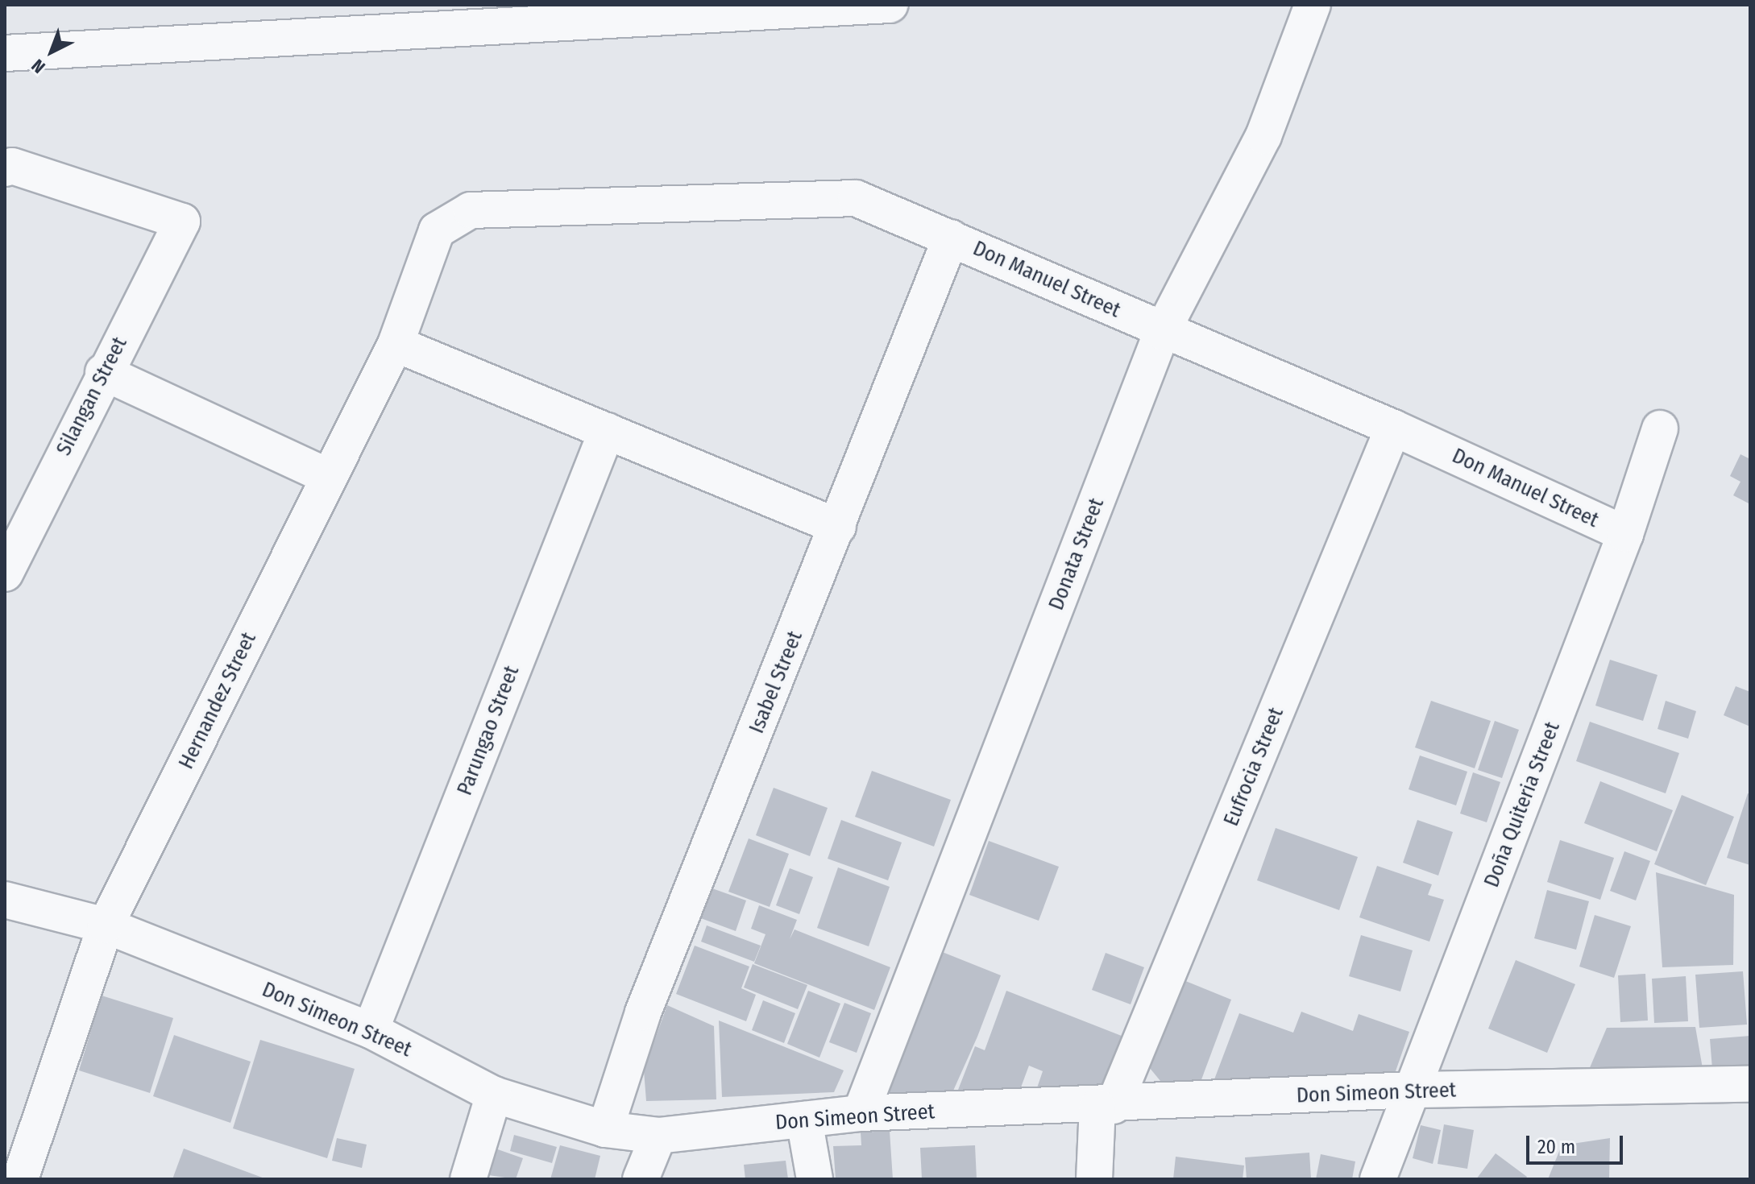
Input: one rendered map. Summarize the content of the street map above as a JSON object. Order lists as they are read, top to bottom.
{
  "streets": {
    "street": [
      "Don Manuel Street",
      "Silangan Street",
      "Donata Street",
      "Isabel Street",
      "Hernandez Street",
      "Parungao Street",
      "Eufrocia Street",
      "Doña Quiteria Street",
      "Don Simeon Street"
    ]
  },
  "crossings": [
    ["Don Manuel Street", "Donata Street"],
    ["Don Manuel Street", "Isabel Street"],
    ["Don Manuel Street", "Hernandez Street"],
    ["Don Manuel Street", "Eufrocia Street"],
    ["Don Manuel Street", "Doña Quiteria Street"],
    ["Donata Street", "Don Simeon Street"],
    ["Isabel Street", "Don Simeon Street"],
    ["Hernandez Street", "Don Simeon Street"],
    ["Parungao Street", "Don Simeon Street"],
    ["Eufrocia Street", "Don Simeon Street"],
    ["Doña Quiteria Street", "Don Simeon Street"]
  ],
  "scale_bar": "20 m",
  "north": "bottom left"
}
